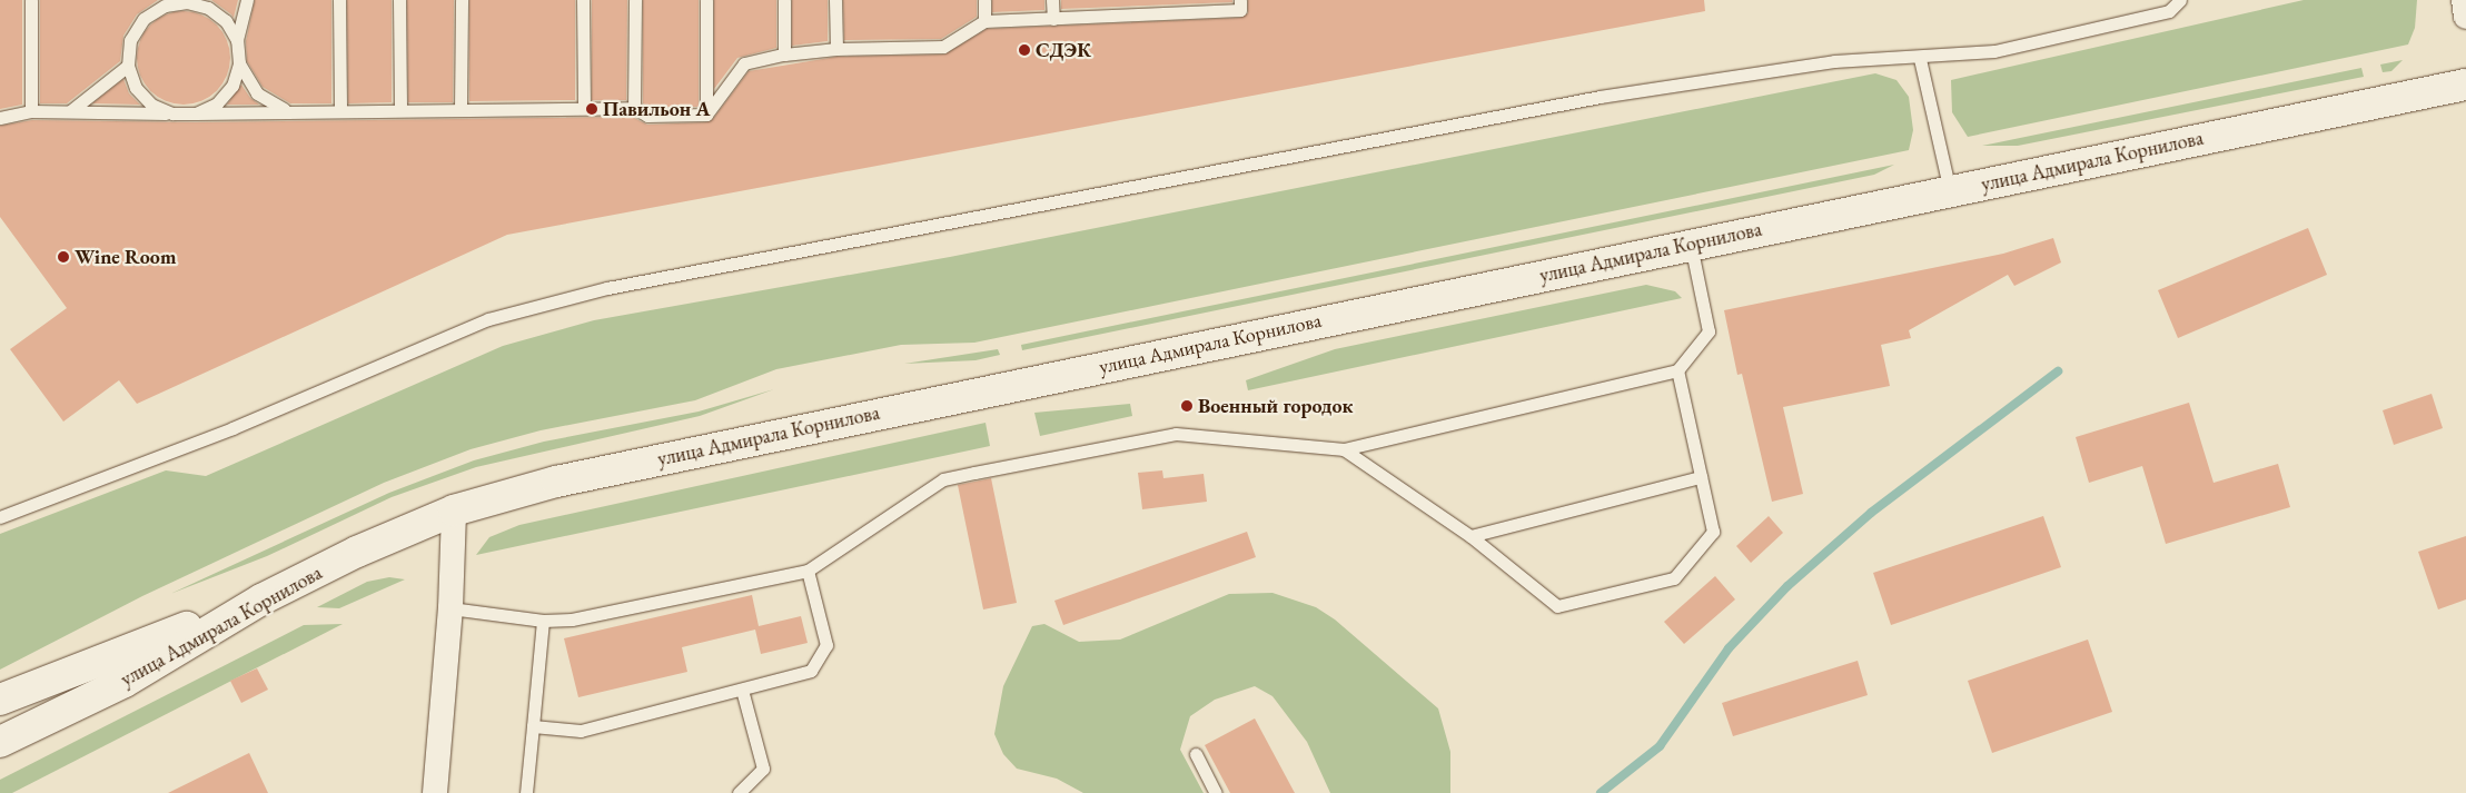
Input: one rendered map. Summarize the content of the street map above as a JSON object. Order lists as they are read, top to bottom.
{
  "streets": {
    "main road": ["улица Адмирала Корнилова"]
  },
  "places": [
    "СДЭК",
    "Павильон А",
    "Wine Room",
    "Военный городок"
  ]
}
